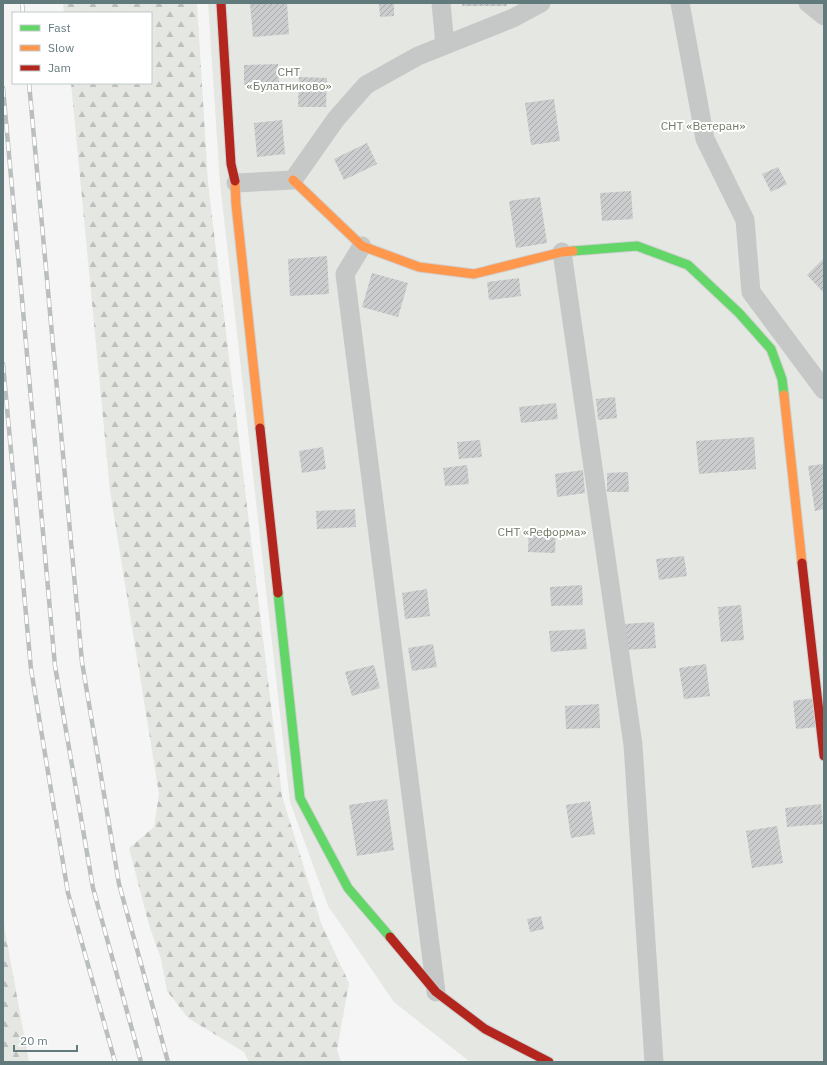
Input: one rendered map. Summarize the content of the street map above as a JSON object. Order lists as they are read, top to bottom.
{
  "parks": ["СНТ «Булатниково»", "СНТ «Ветеран»", "СНТ «Реформа»"],
  "legend": ["Fast", "Slow", "Jam"],
  "scale_bar": "20 m"
}
